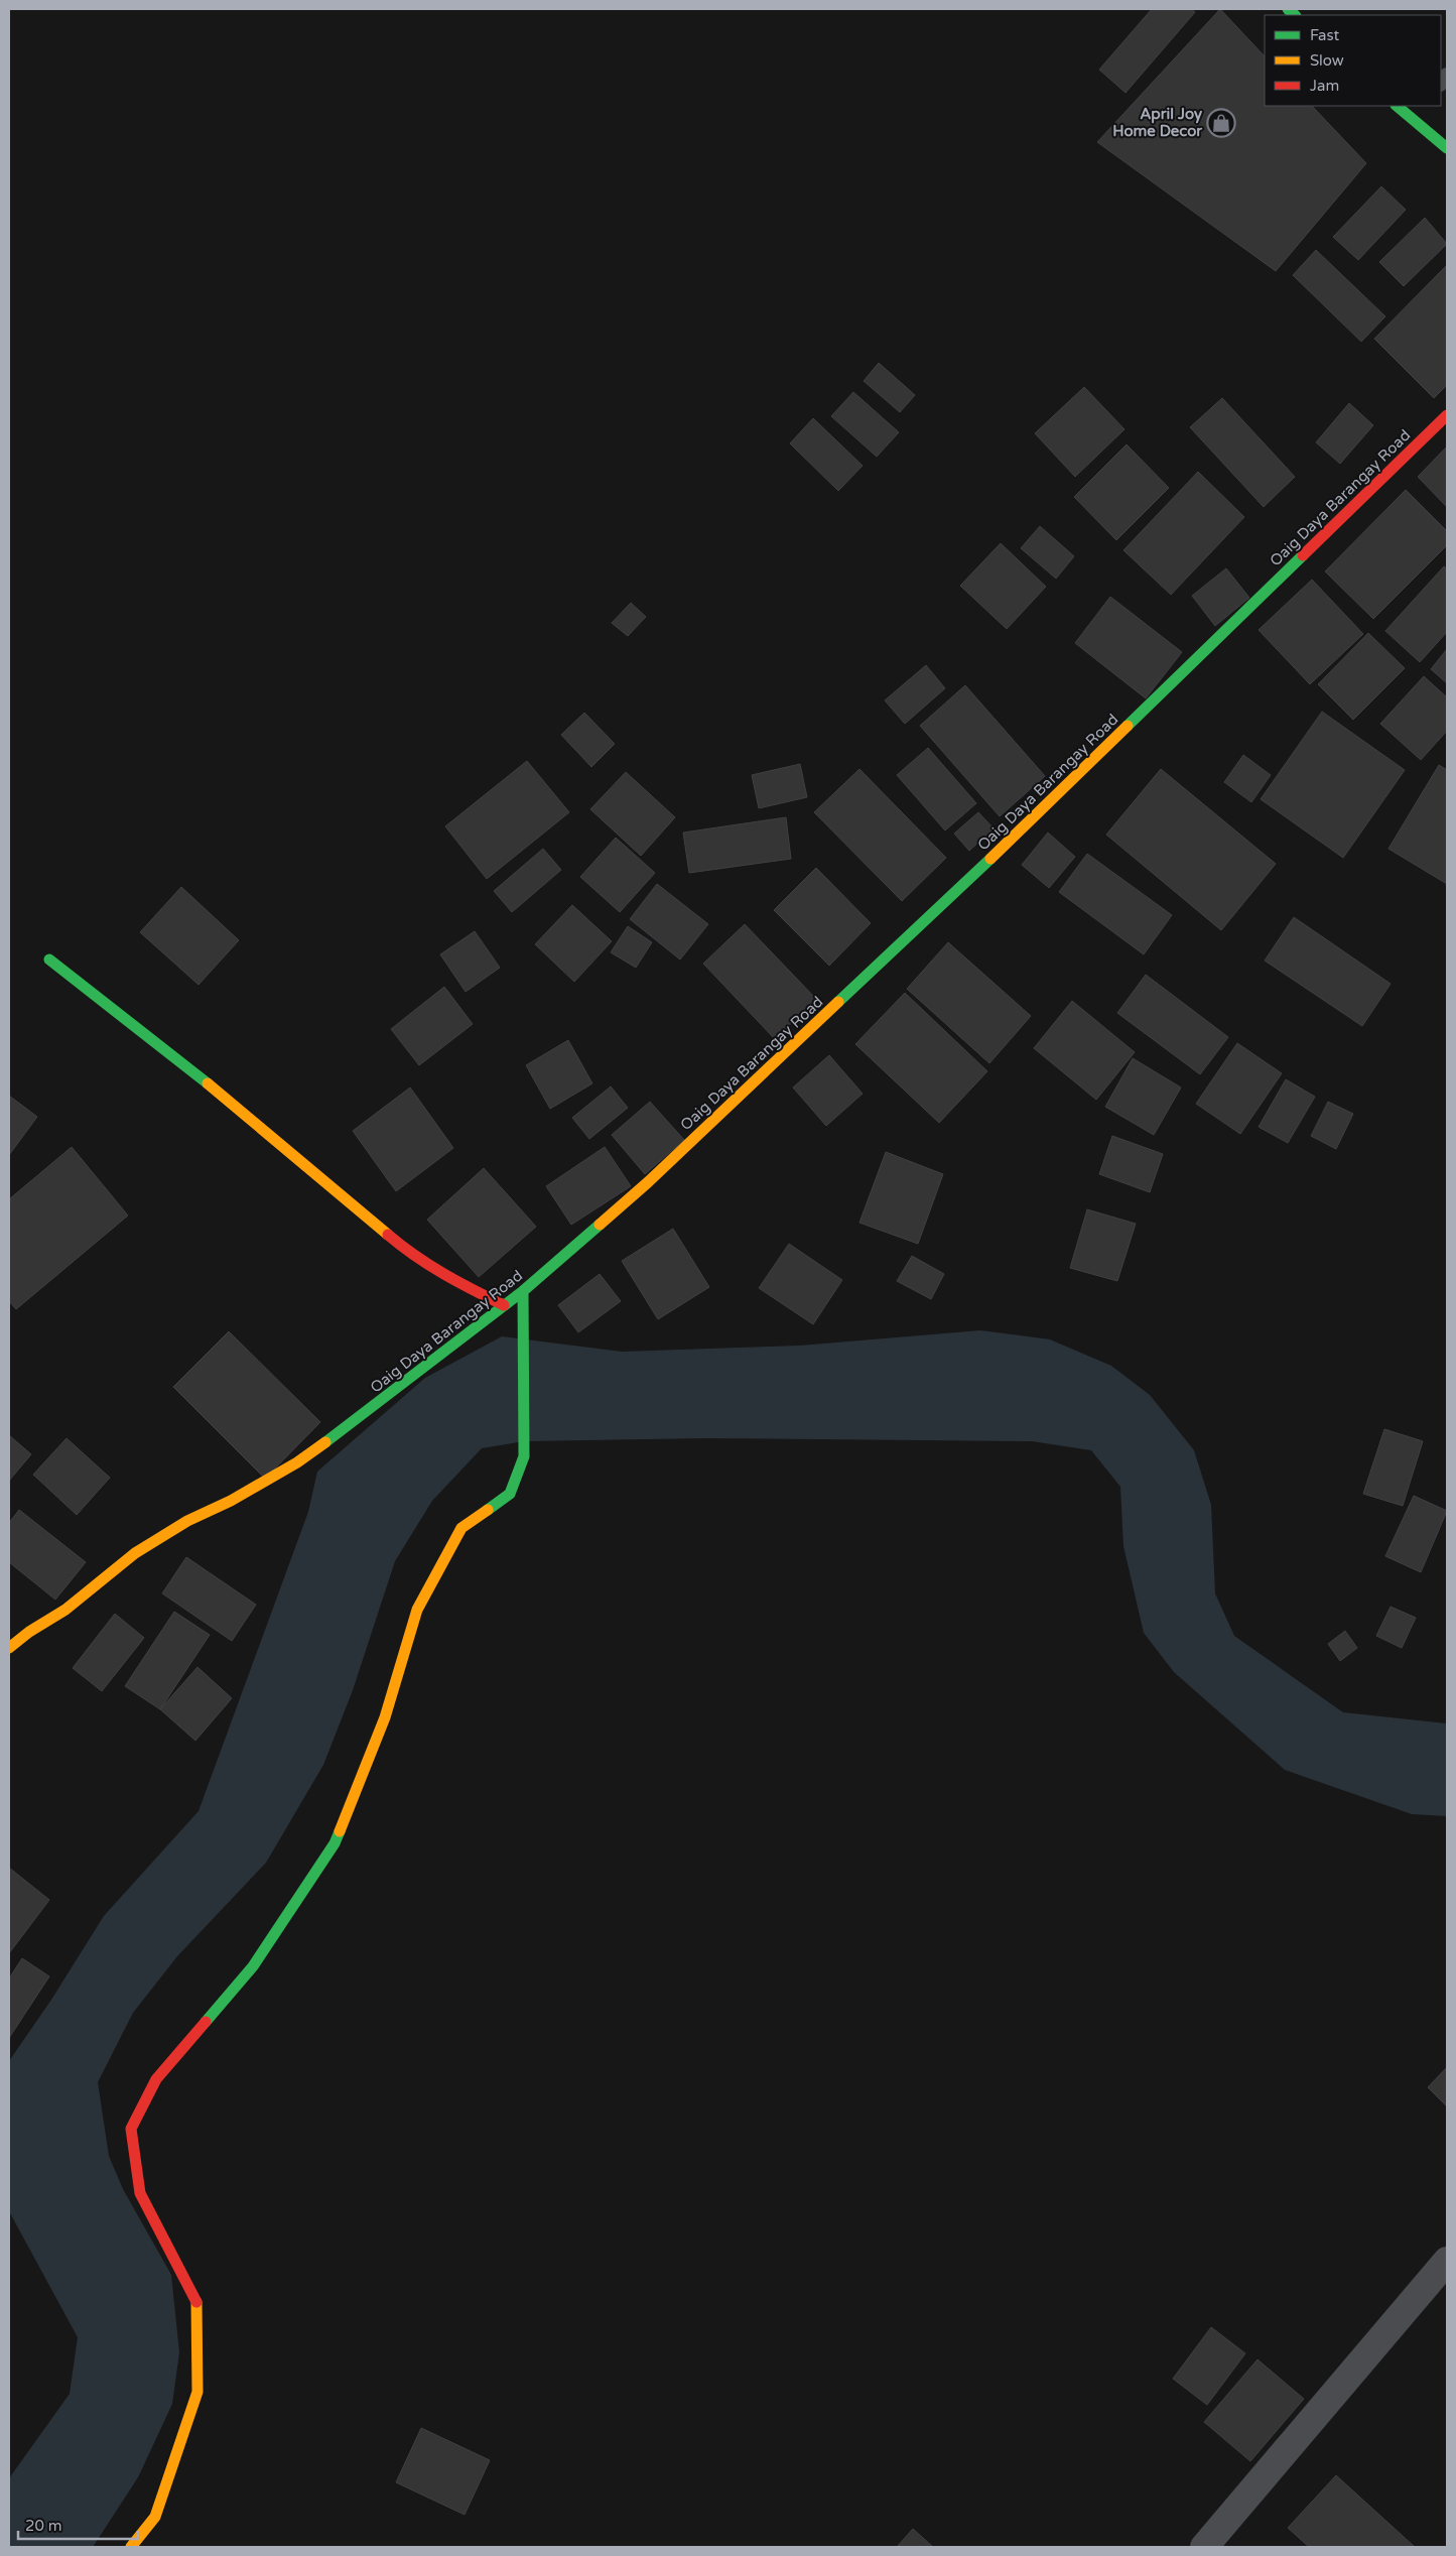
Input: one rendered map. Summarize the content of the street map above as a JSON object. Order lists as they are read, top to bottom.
{
  "streets": {
    "street": ["Oaig Daya Barangay Road"]
  },
  "places": {
    "shop": ["April Joy Home Decor"]
  },
  "legend": ["Fast", "Slow", "Jam"],
  "scale_bar": "20 m"
}
